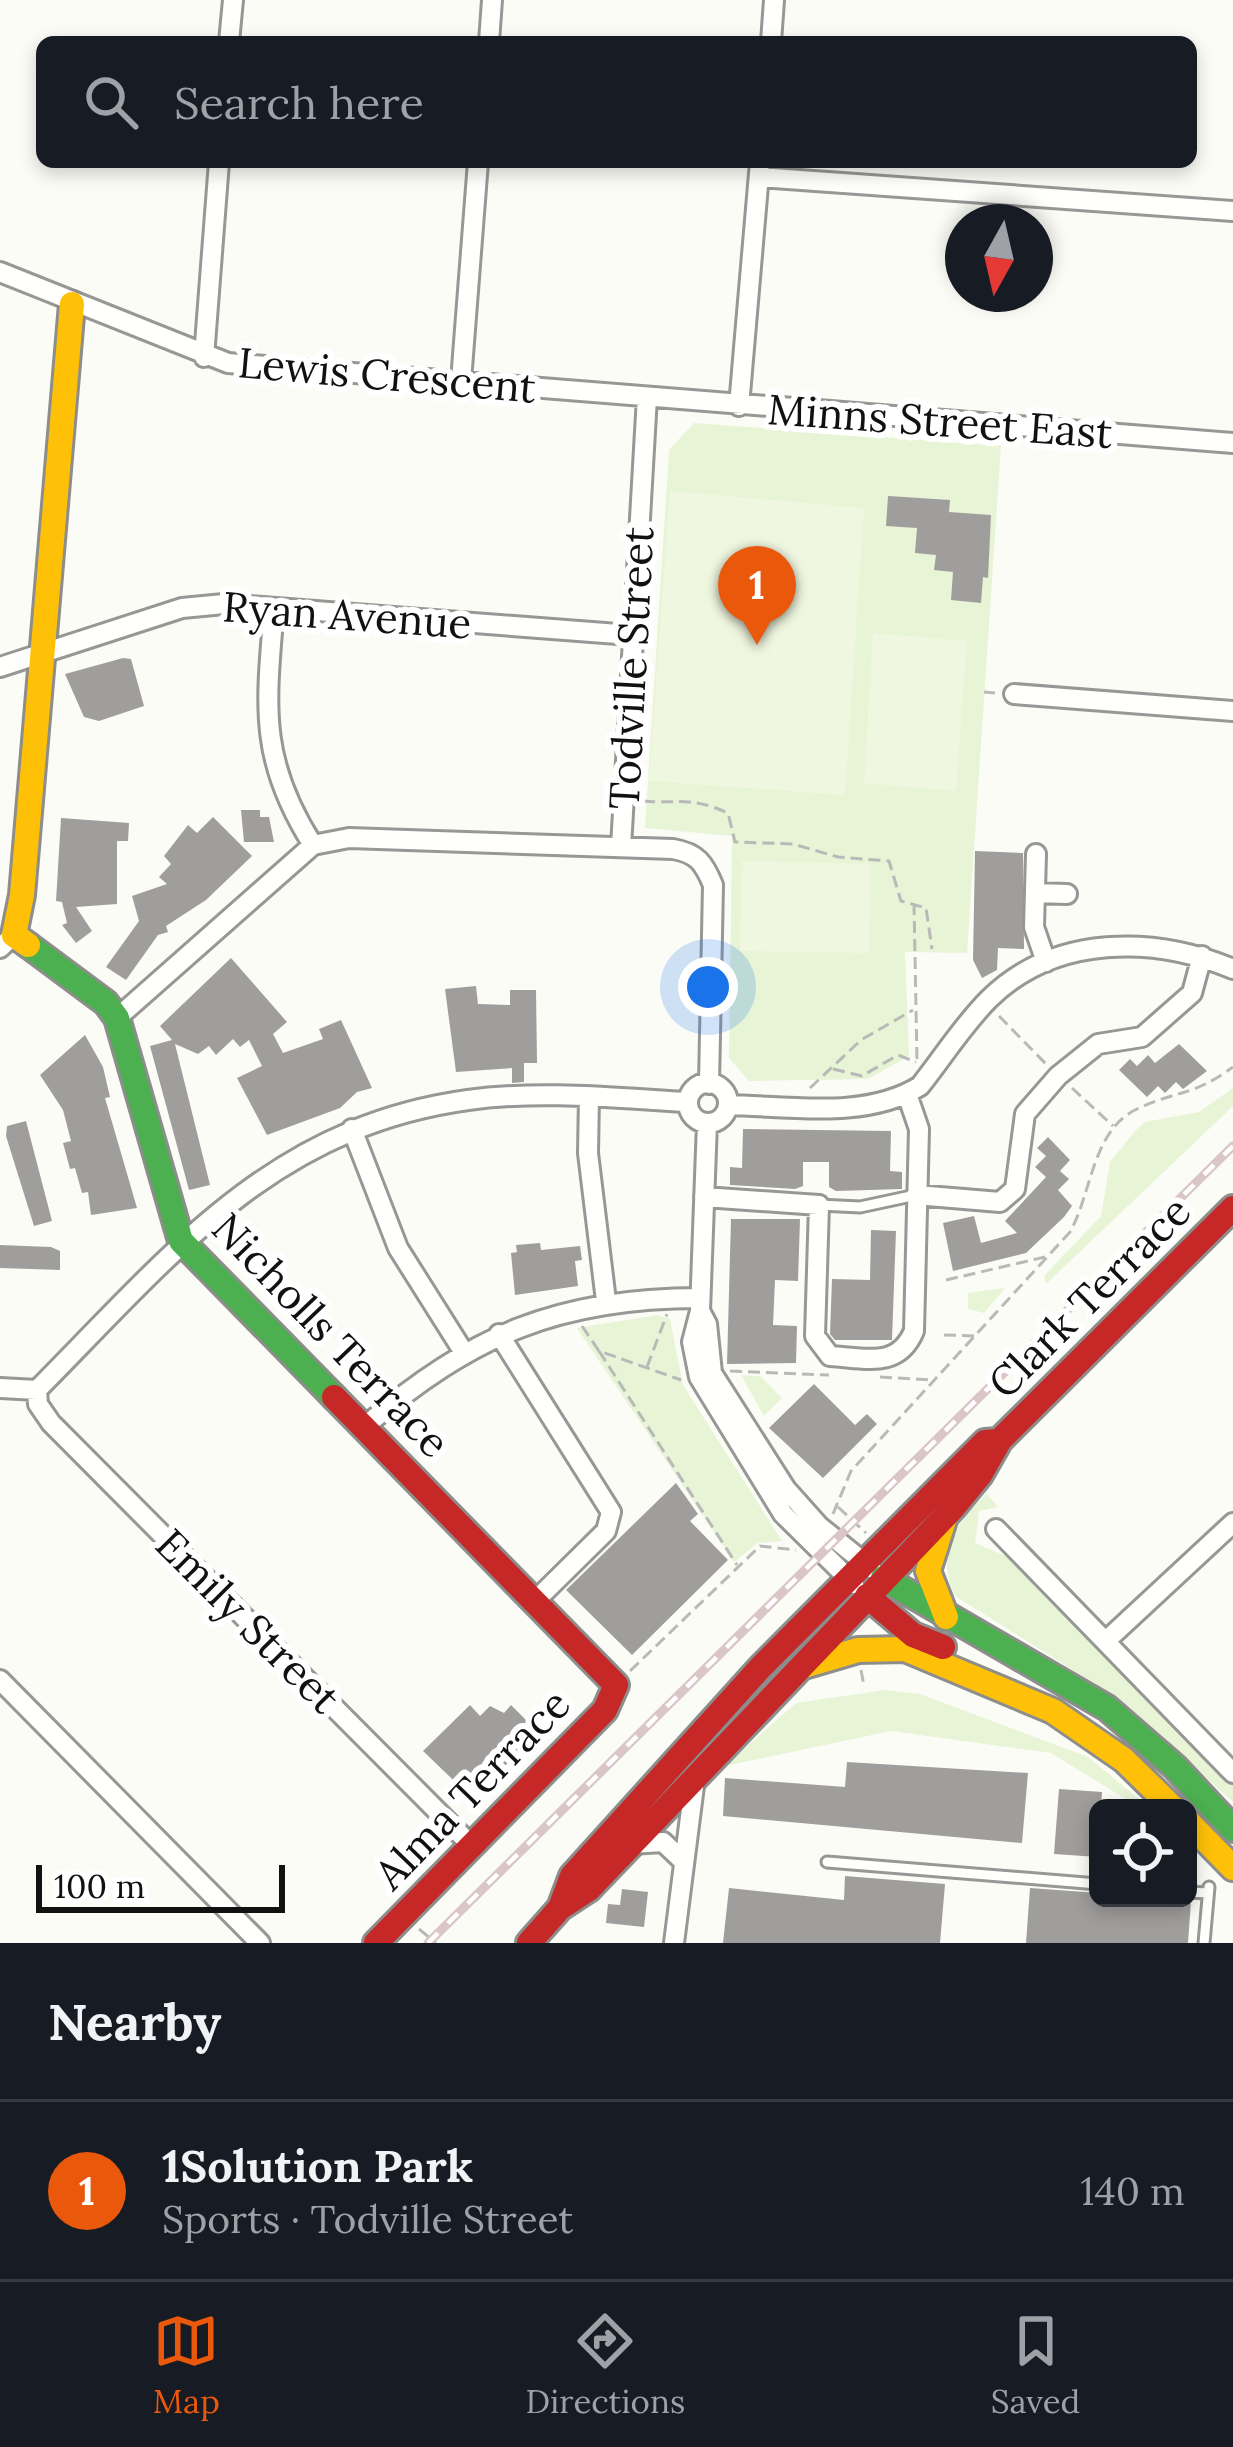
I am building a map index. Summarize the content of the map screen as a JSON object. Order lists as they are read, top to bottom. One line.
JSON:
{"streets":{"main road":["Clark Terrace","Nicholls Terrace","Alma Terrace"],"street":["Lewis Crescent","Minns Street East","Ryan Avenue","Todville Street","Emily Street"]},"crossings":[["Lewis Crescent","Minns Street East"],["Lewis Crescent","Todville Street"],["Minns Street East","Todville Street"],["Ryan Avenue","Todville Street"],["Nicholls Terrace","Alma Terrace"],["Emily Street","Alma Terrace"]],"scale_bar":"100 m","north":"bottom","page":{"search":"Search here","pins":"1","scale":"100 m","heading":"Nearby","list":[{"mark":"1","name":"1Solution Park","note":"Sports · Todville Street","value":"140 m"}],"nav":["Map","Directions","Saved"]}}
